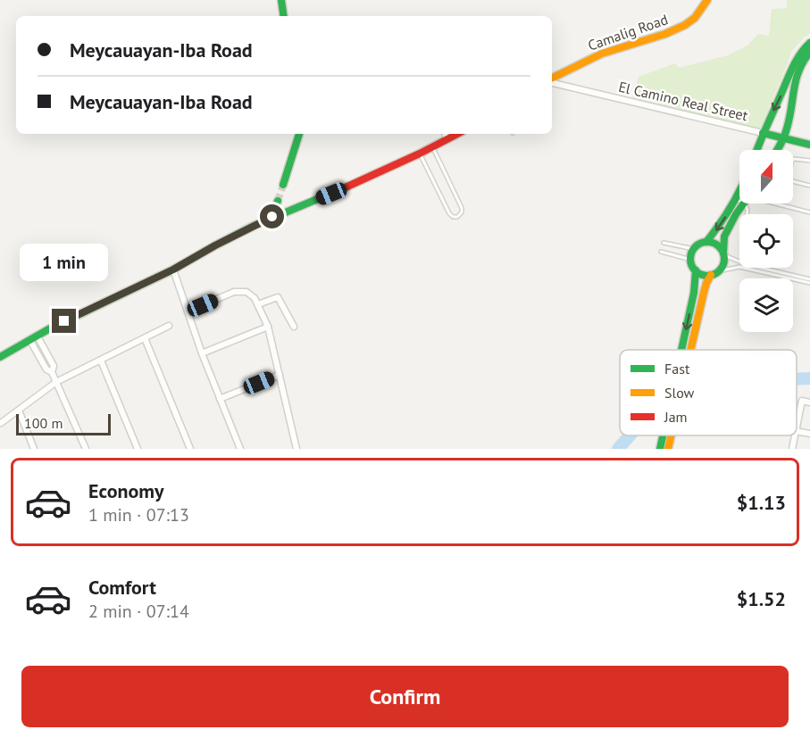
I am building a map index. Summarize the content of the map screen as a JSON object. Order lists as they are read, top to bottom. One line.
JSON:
{"streets":{"street":["Camalig Road","El Camino Real Street"]},"legend":["Fast","Slow","Jam"],"scale_bar":"100 m","north":"top","page":{"banner":["Meycauayan-Iba Road","Meycauayan-Iba Road"],"bubble":"1 min","scale":"100 m","list":[{"name":"Economy","note":"1 min · 07:13","value":"$1.13"},{"name":"Comfort","note":"2 min · 07:14","value":"$1.52"}],"buttons":"Confirm"}}
